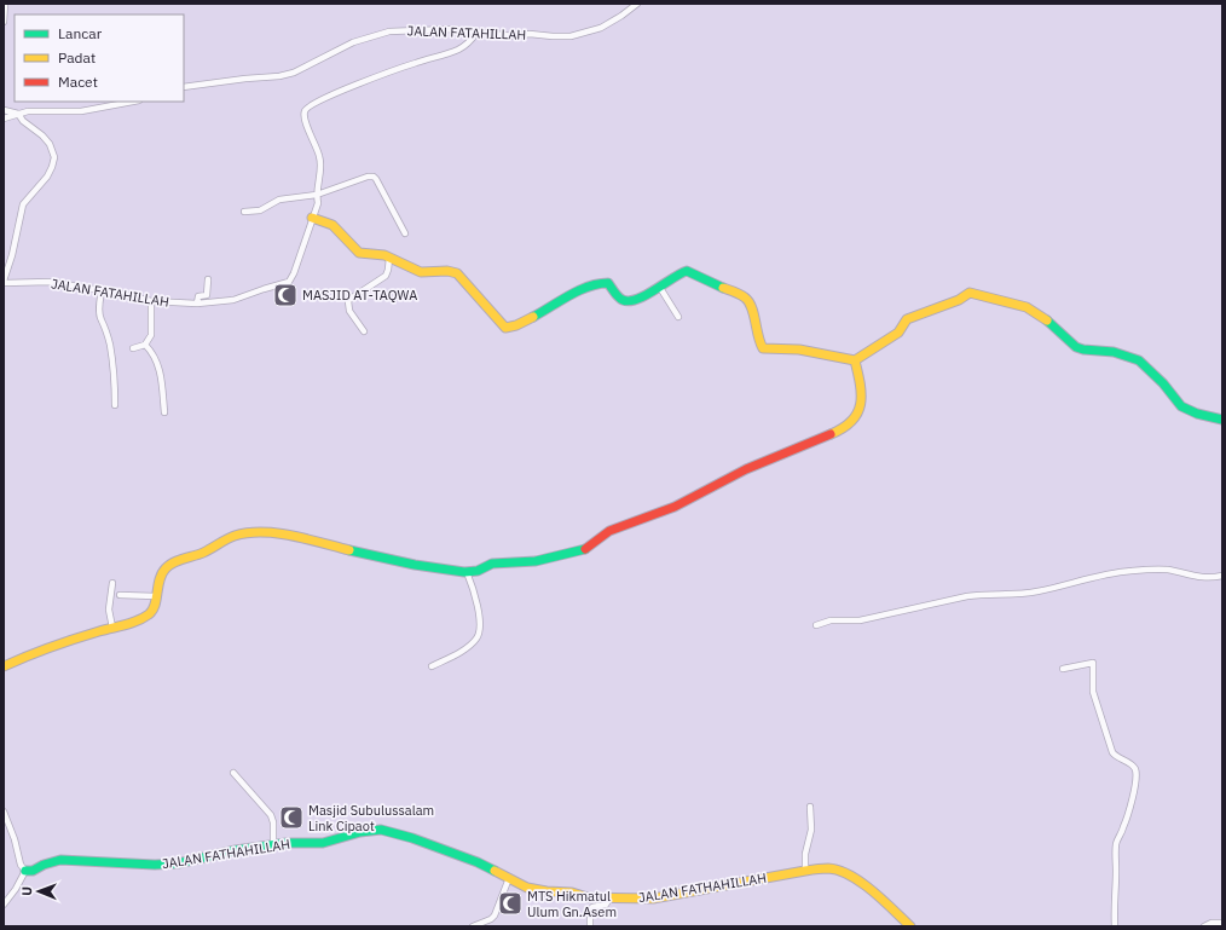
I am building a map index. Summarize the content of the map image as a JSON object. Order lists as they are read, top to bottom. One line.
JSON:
{"streets":{"street":["JALAN FATAHILLAH","JALAN FATHAHILLAH"]},"places":{"mosque":["MASJID AT-TAQWA","Masjid Subulussalam Link Cipaot","MTS Hikmatul Ulum Gn.Asem"]},"legend":["Lancar","Padat","Macet"],"north":"left"}
